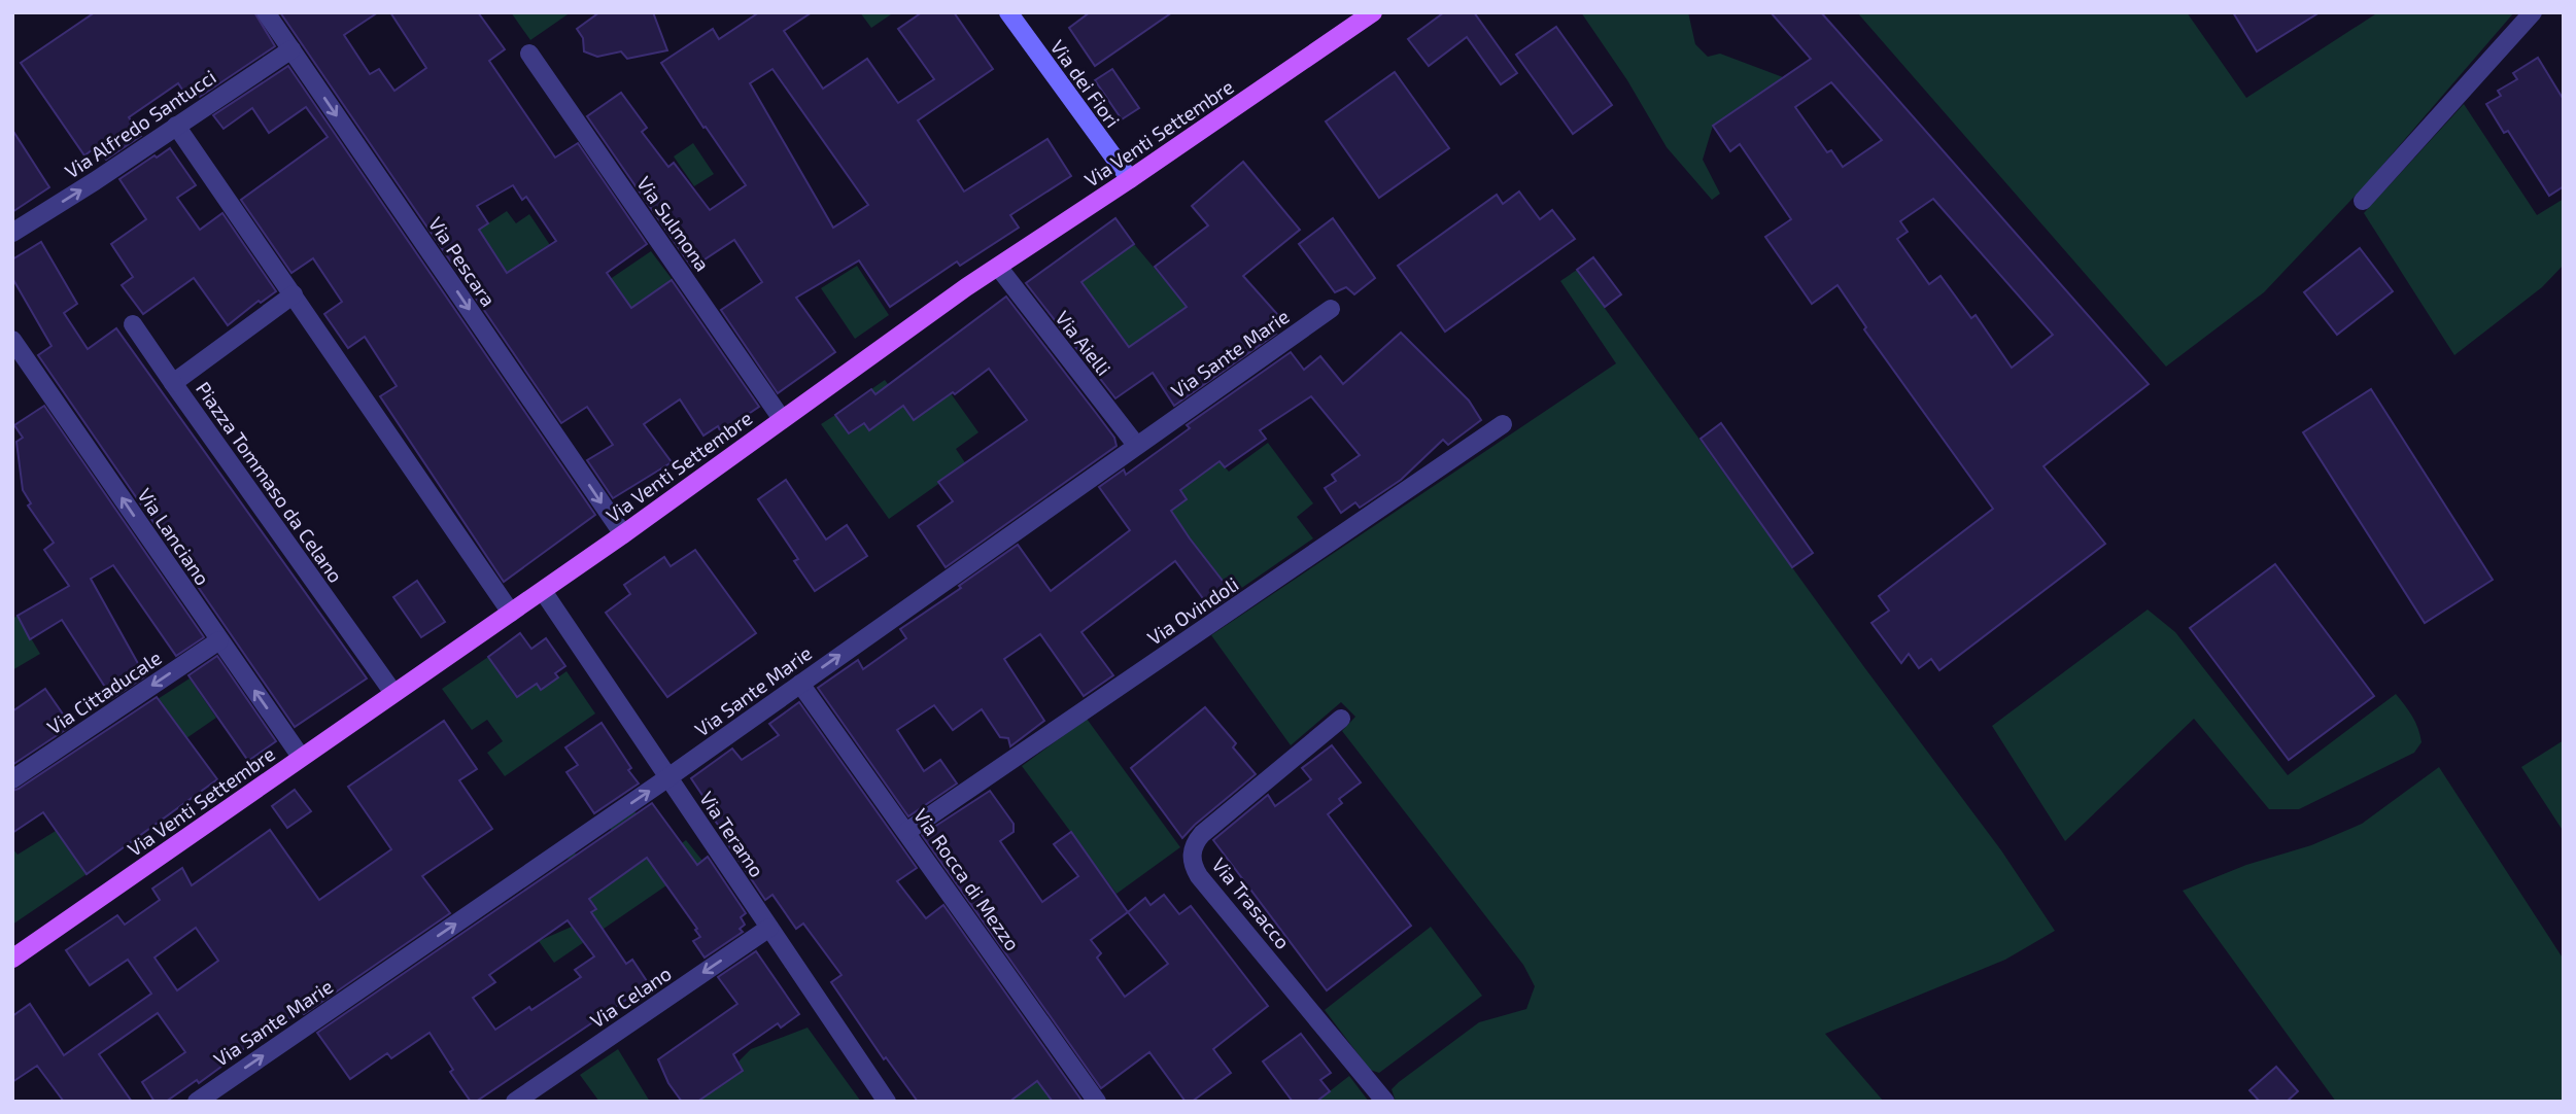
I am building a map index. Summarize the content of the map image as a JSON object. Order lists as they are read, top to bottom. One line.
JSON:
{"streets":{"main road":["Via dei Fiori","Via Venti Settembre"],"street":["Via Alfredo Santucci","Via Sulmona","Via Pescara","Via Aielli","Via Sante Marie","Piazza Tommaso da Celano","Via Lanciano","Via Ovindoli","Via Cittaducale","Via Teramo","Via Rocca di Mezzo","Via Trasacco","Via Celano"]},"crossings":[["Via dei Fiori","Via Venti Settembre"],["Via Alfredo Santucci","Via Pescara"],["Via Venti Settembre","Via Sulmona"],["Via Venti Settembre","Via Pescara"],["Via Venti Settembre","Via Aielli"],["Via Venti Settembre","Piazza Tommaso da Celano"],["Via Venti Settembre","Via Lanciano"],["Via Venti Settembre","Via Teramo"],["Via Aielli","Via Sante Marie"],["Via Sante Marie","Via Teramo"],["Via Sante Marie","Via Rocca di Mezzo"],["Via Lanciano","Via Cittaducale"],["Via Ovindoli","Via Rocca di Mezzo"],["Via Teramo","Via Celano"]],"one_way":["Via Alfredo Santucci","Via Sante Marie","Via Lanciano","Via Cittaducale","Via Celano"]}
